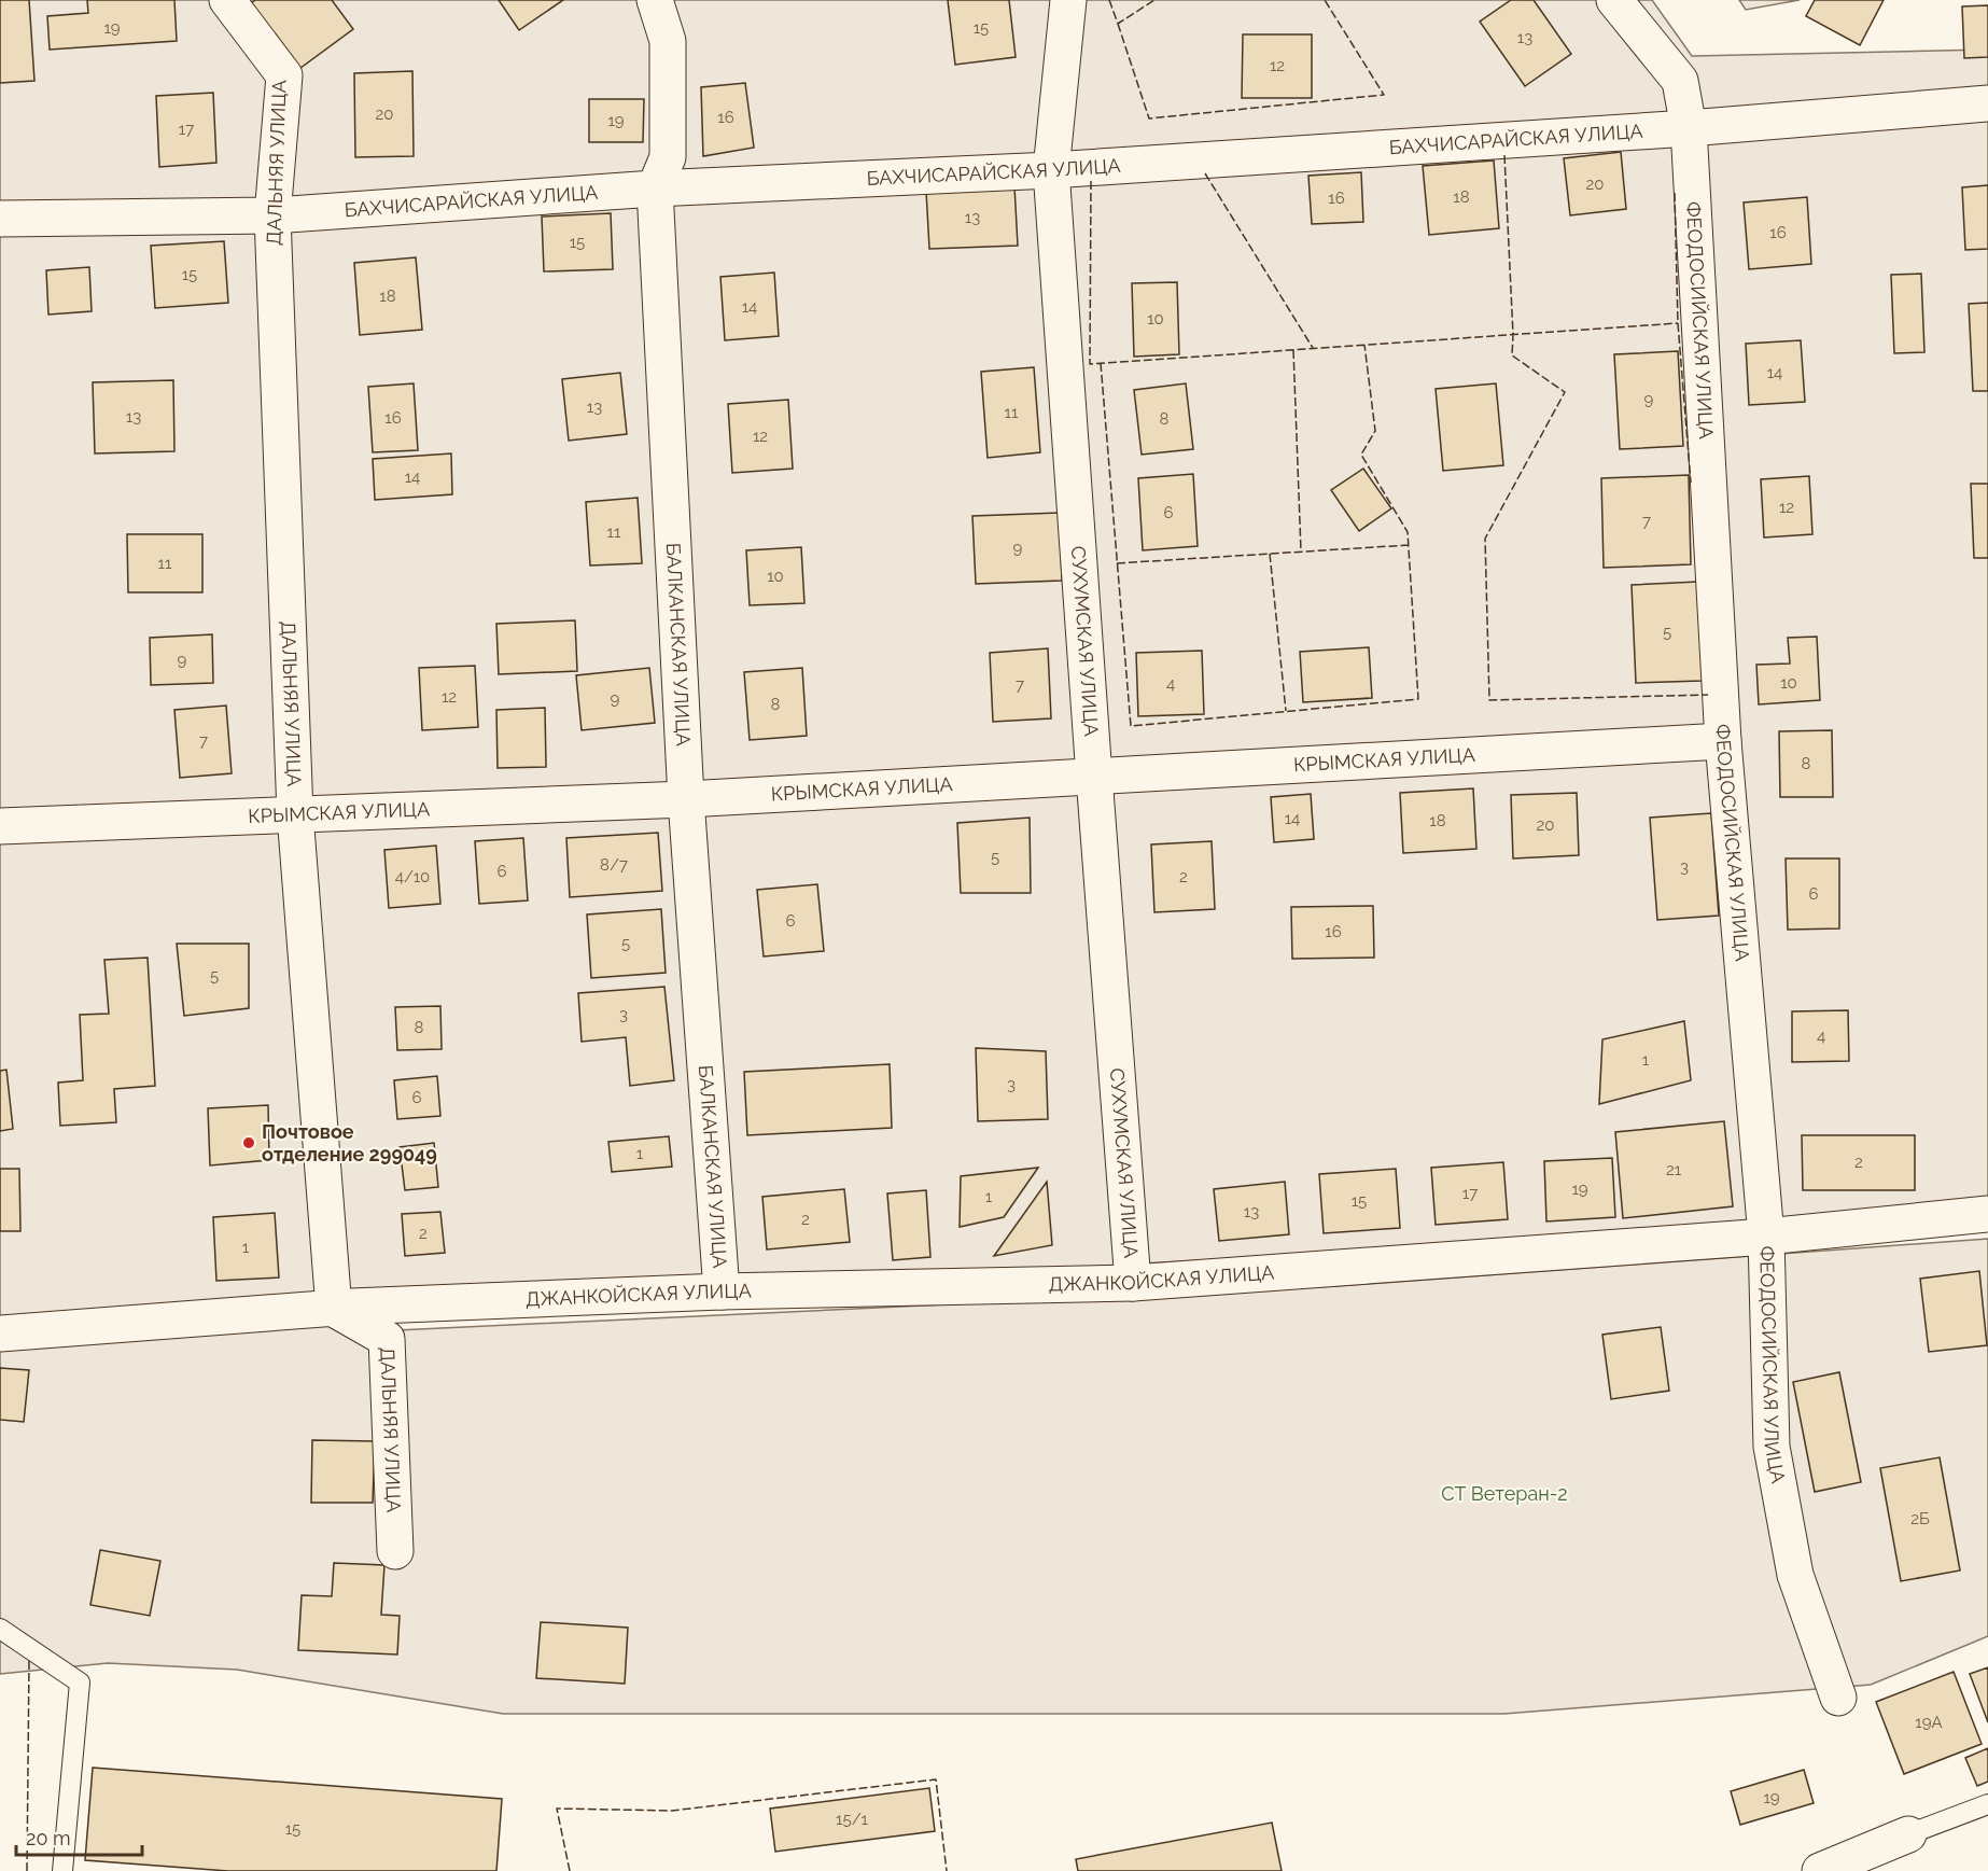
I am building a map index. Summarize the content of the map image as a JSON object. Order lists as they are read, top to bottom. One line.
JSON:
{"streets":{"street":["БАХЧИСАРАЙСКАЯ УЛИЦА","ДАЛЬНЯЯ УЛИЦА","ФЕОДОСИЙСКАЯ УЛИЦА","СУХУМСКАЯ УЛИЦА","БАЛКАНСКАЯ УЛИЦА","КРЫМСКАЯ УЛИЦА","ДЖАНКОЙСКАЯ УЛИЦА"]},"crossings":[["БАХЧИСАРАЙСКАЯ УЛИЦА","ДАЛЬНЯЯ УЛИЦА"],["БАХЧИСАРАЙСКАЯ УЛИЦА","ФЕОДОСИЙСКАЯ УЛИЦА"],["БАХЧИСАРАЙСКАЯ УЛИЦА","СУХУМСКАЯ УЛИЦА"],["БАХЧИСАРАЙСКАЯ УЛИЦА","БАЛКАНСКАЯ УЛИЦА"],["ДАЛЬНЯЯ УЛИЦА","КРЫМСКАЯ УЛИЦА"],["ДАЛЬНЯЯ УЛИЦА","ДЖАНКОЙСКАЯ УЛИЦА"],["ФЕОДОСИЙСКАЯ УЛИЦА","КРЫМСКАЯ УЛИЦА"],["ФЕОДОСИЙСКАЯ УЛИЦА","ДЖАНКОЙСКАЯ УЛИЦА"],["СУХУМСКАЯ УЛИЦА","КРЫМСКАЯ УЛИЦА"],["СУХУМСКАЯ УЛИЦА","ДЖАНКОЙСКАЯ УЛИЦА"],["БАЛКАНСКАЯ УЛИЦА","КРЫМСКАЯ УЛИЦА"],["БАЛКАНСКАЯ УЛИЦА","ДЖАНКОЙСКАЯ УЛИЦА"]],"parks":["СТ Ветеран-2"],"places":["Почтовое отделение 299049"],"house_numbers":["19","15","13","12","20","16","19","17","20","18","16","13","16","15","15","18","14","10","14","9","13","11","13","16","8","12","14","12","6","7","11","9","11","10","5","9","10","4","7","12","9","8","7","8","14","18","20","5","8/7","3","6","4/10","2","6","6","16","5","5","3","8","4","1","3","6","1","2","21","19","17","1","15","13","2","2","1","2Б","19А","19","15/1","15"],"scale_bar":"20 m"}
